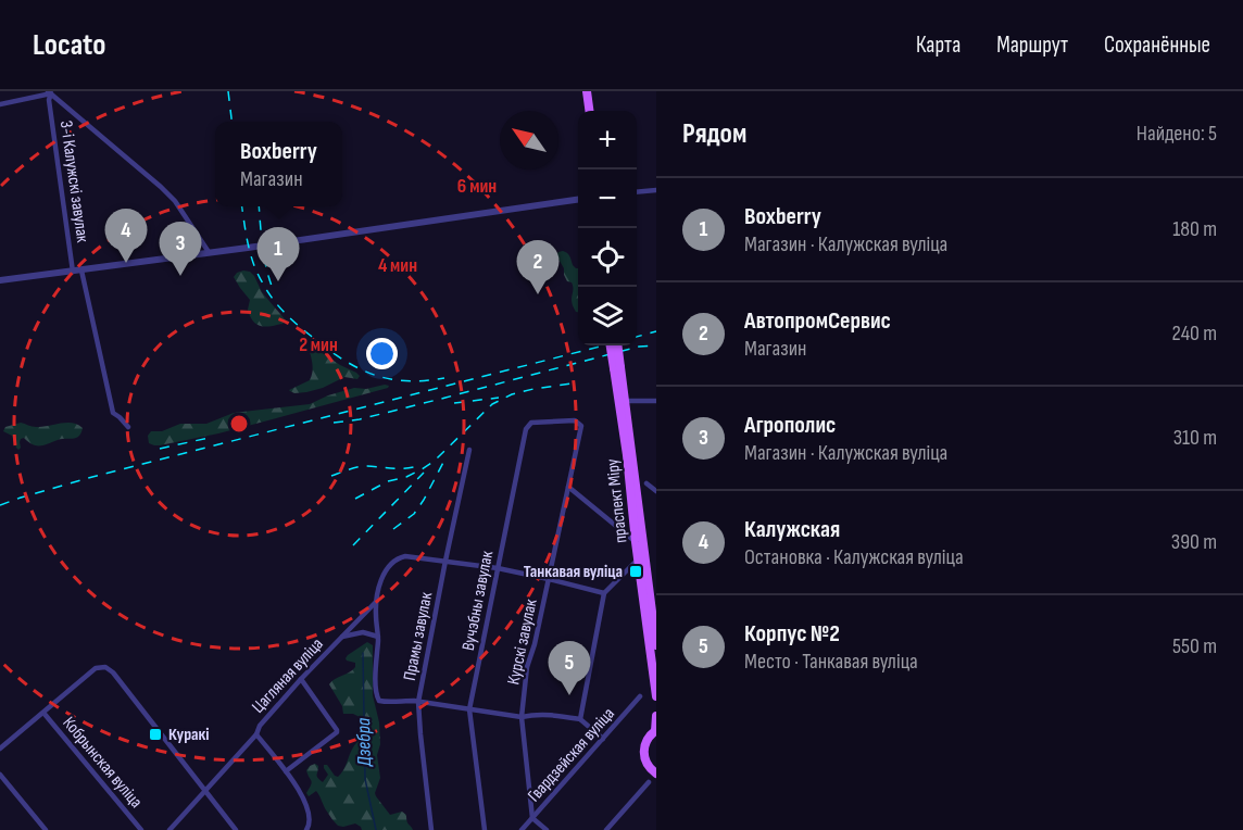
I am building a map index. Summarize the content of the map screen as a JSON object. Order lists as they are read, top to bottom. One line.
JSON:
{"streets":{"main road":["праспект Міру"],"street":["3-і Калужскі завулак","Вучэбны завулак","Прамы завулак","Курскі завулак","Цагляная вуліца","Гвардзейская вуліца","Кобрынская вуліца"]},"crossings":[["Вучэбны завулак","Курскі завулак"],["Курскі завулак","Гвардзейская вуліца"]],"water":["Дзебра"],"places":{"transit":["Танкавая вуліца","Куракі"]},"north":"top left","page":{"header":"Locato","nav":["Карта","Маршрут","Сохранённые"],"heading":["Рядом","Найдено: 5"],"map_buttons":["+","−"],"popup":["Boxberry","Магазин"],"list":[{"mark":"1","name":"Boxberry","note":"Магазин · Калужская вуліца","value":"180 m"},{"mark":"2","name":"АвтопромСервис","note":"Магазин","value":"240 m"},{"mark":"3","name":"Агрополис","note":"Магазин · Калужская вуліца","value":"310 m"},{"mark":"4","name":"Калужская","note":"Остановка · Калужская вуліца","value":"390 m"},{"mark":"5","name":"Корпус №2","note":"Место · Танкавая вуліца","value":"550 m"}],"pins":["4","3","1","2","5"]},"rings":["6 мин","4 мин","2 мин"]}
